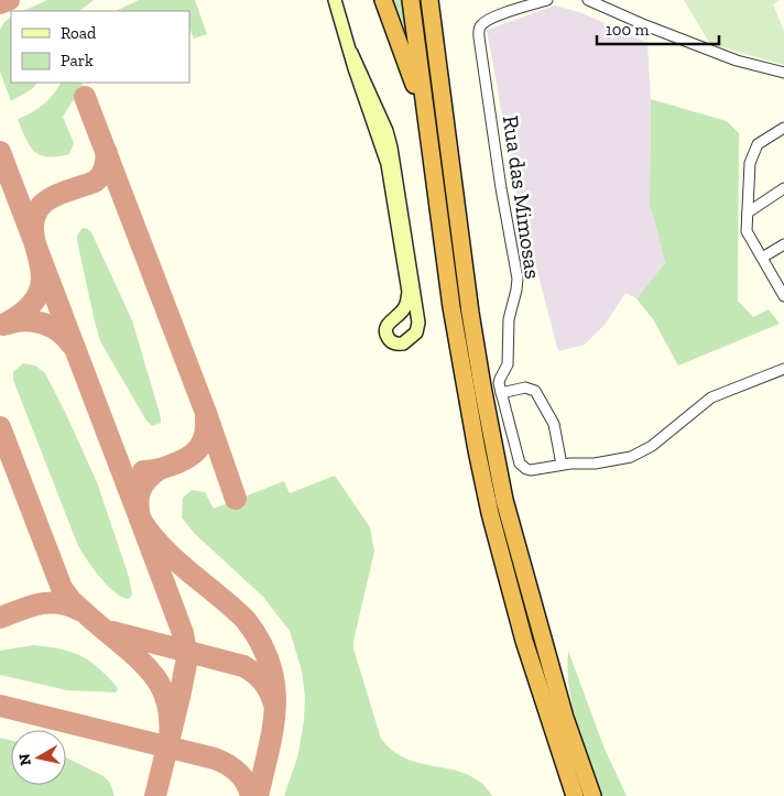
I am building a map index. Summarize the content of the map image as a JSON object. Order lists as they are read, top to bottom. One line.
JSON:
{"streets":{"street":["Rua das Mimosas"]},"legend":["Road","Park"],"scale_bar":"100 m","north":"left"}
